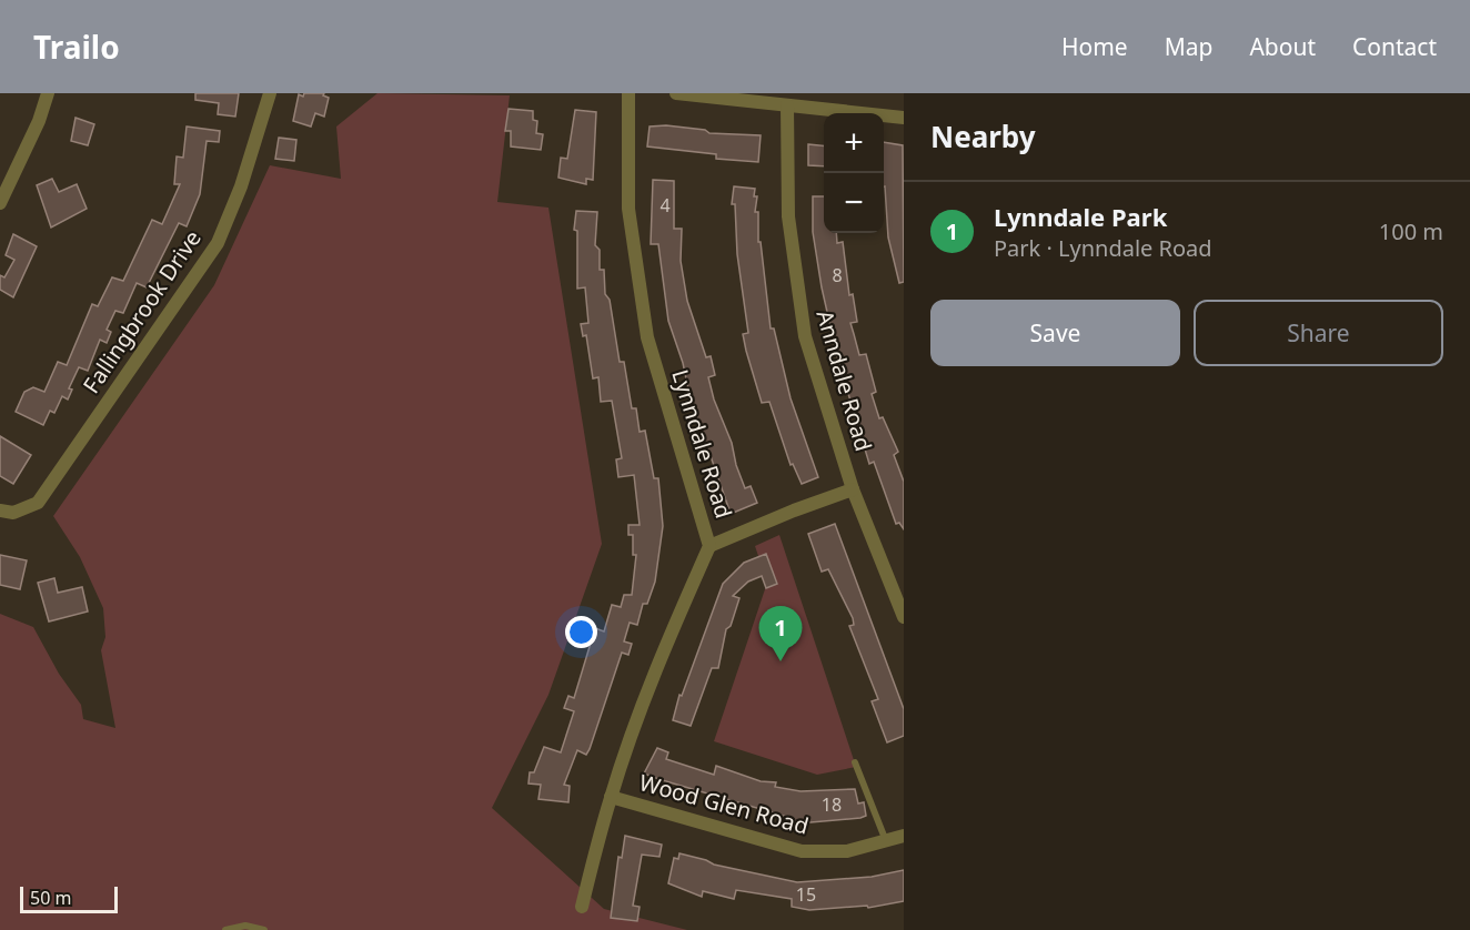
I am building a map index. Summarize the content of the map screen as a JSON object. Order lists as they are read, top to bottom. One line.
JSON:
{"streets":{"street":["Fallingbrook Drive","Anndale Road","Lynndale Road","Wood Glen Road"]},"crossings":[["Lynndale Road","Wood Glen Road"]],"house_numbers":["4","8","18","15"],"scale_bar":"50 m","page":{"header":"Trailo","nav":["Home","Map","About","Contact"],"heading":"Nearby","map_buttons":["+","−"],"list":[{"mark":"1","name":"Lynndale Park","note":"Park · Lynndale Road","value":"100 m"}],"buttons":["Save","Share"],"pins":"1","scale":"50 m"}}
